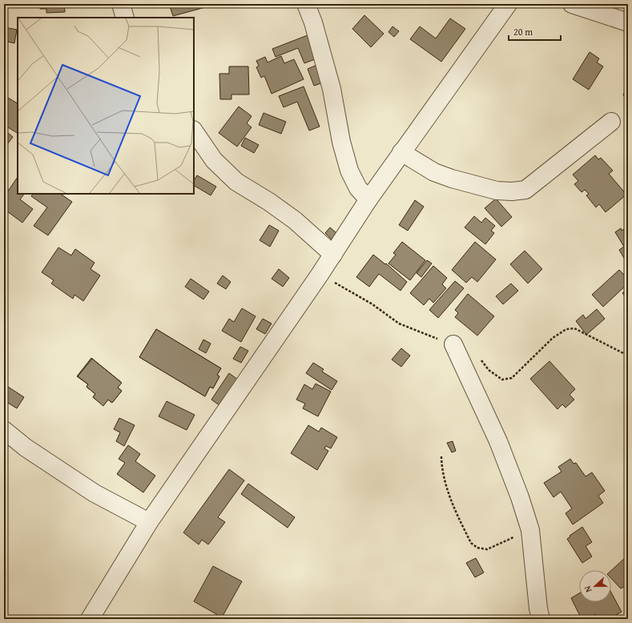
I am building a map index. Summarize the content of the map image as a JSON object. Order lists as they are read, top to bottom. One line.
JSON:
{"scale_bar":"20 m","north":"left"}
